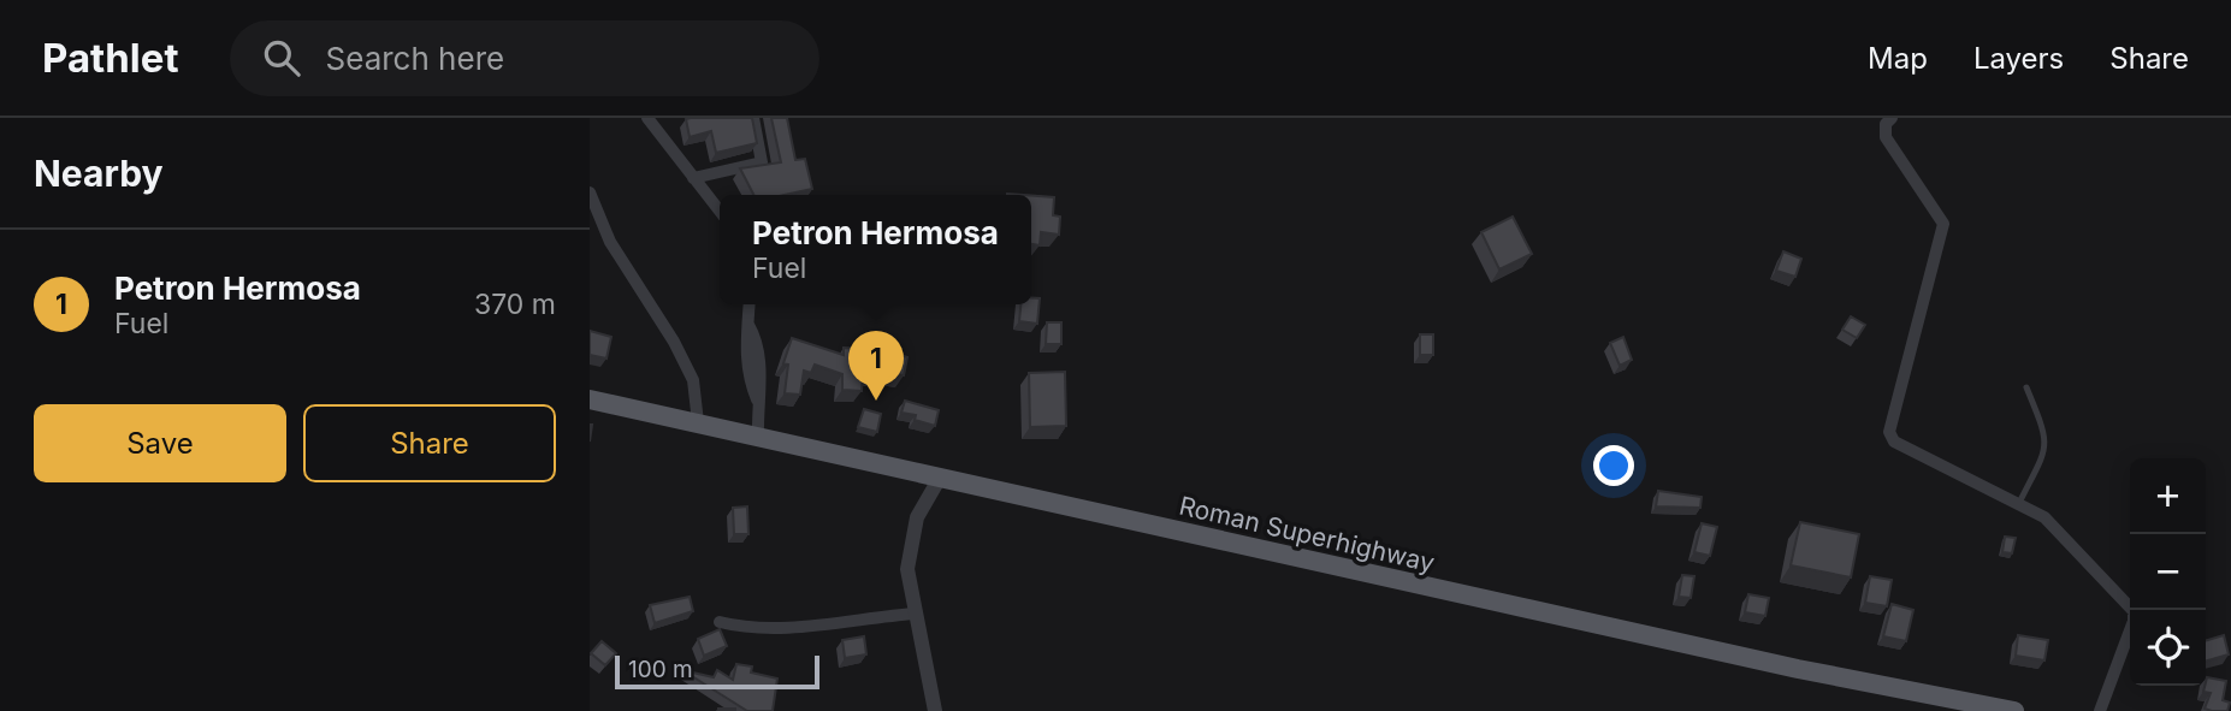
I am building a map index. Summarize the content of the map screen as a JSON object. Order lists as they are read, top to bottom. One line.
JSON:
{"streets":{"main road":["Roman Superhighway"]},"scale_bar":"100 m","page":{"header":"Pathlet","search":"Search here","nav":["Map","Layers","Share"],"heading":"Nearby","popup":["Petron Hermosa","Fuel"],"list":[{"mark":"1","name":"Petron Hermosa","note":"Fuel","value":"370 m"}],"pins":"1","buttons":["Save","Share"],"map_buttons":["+","−"],"scale":"100 m"}}
